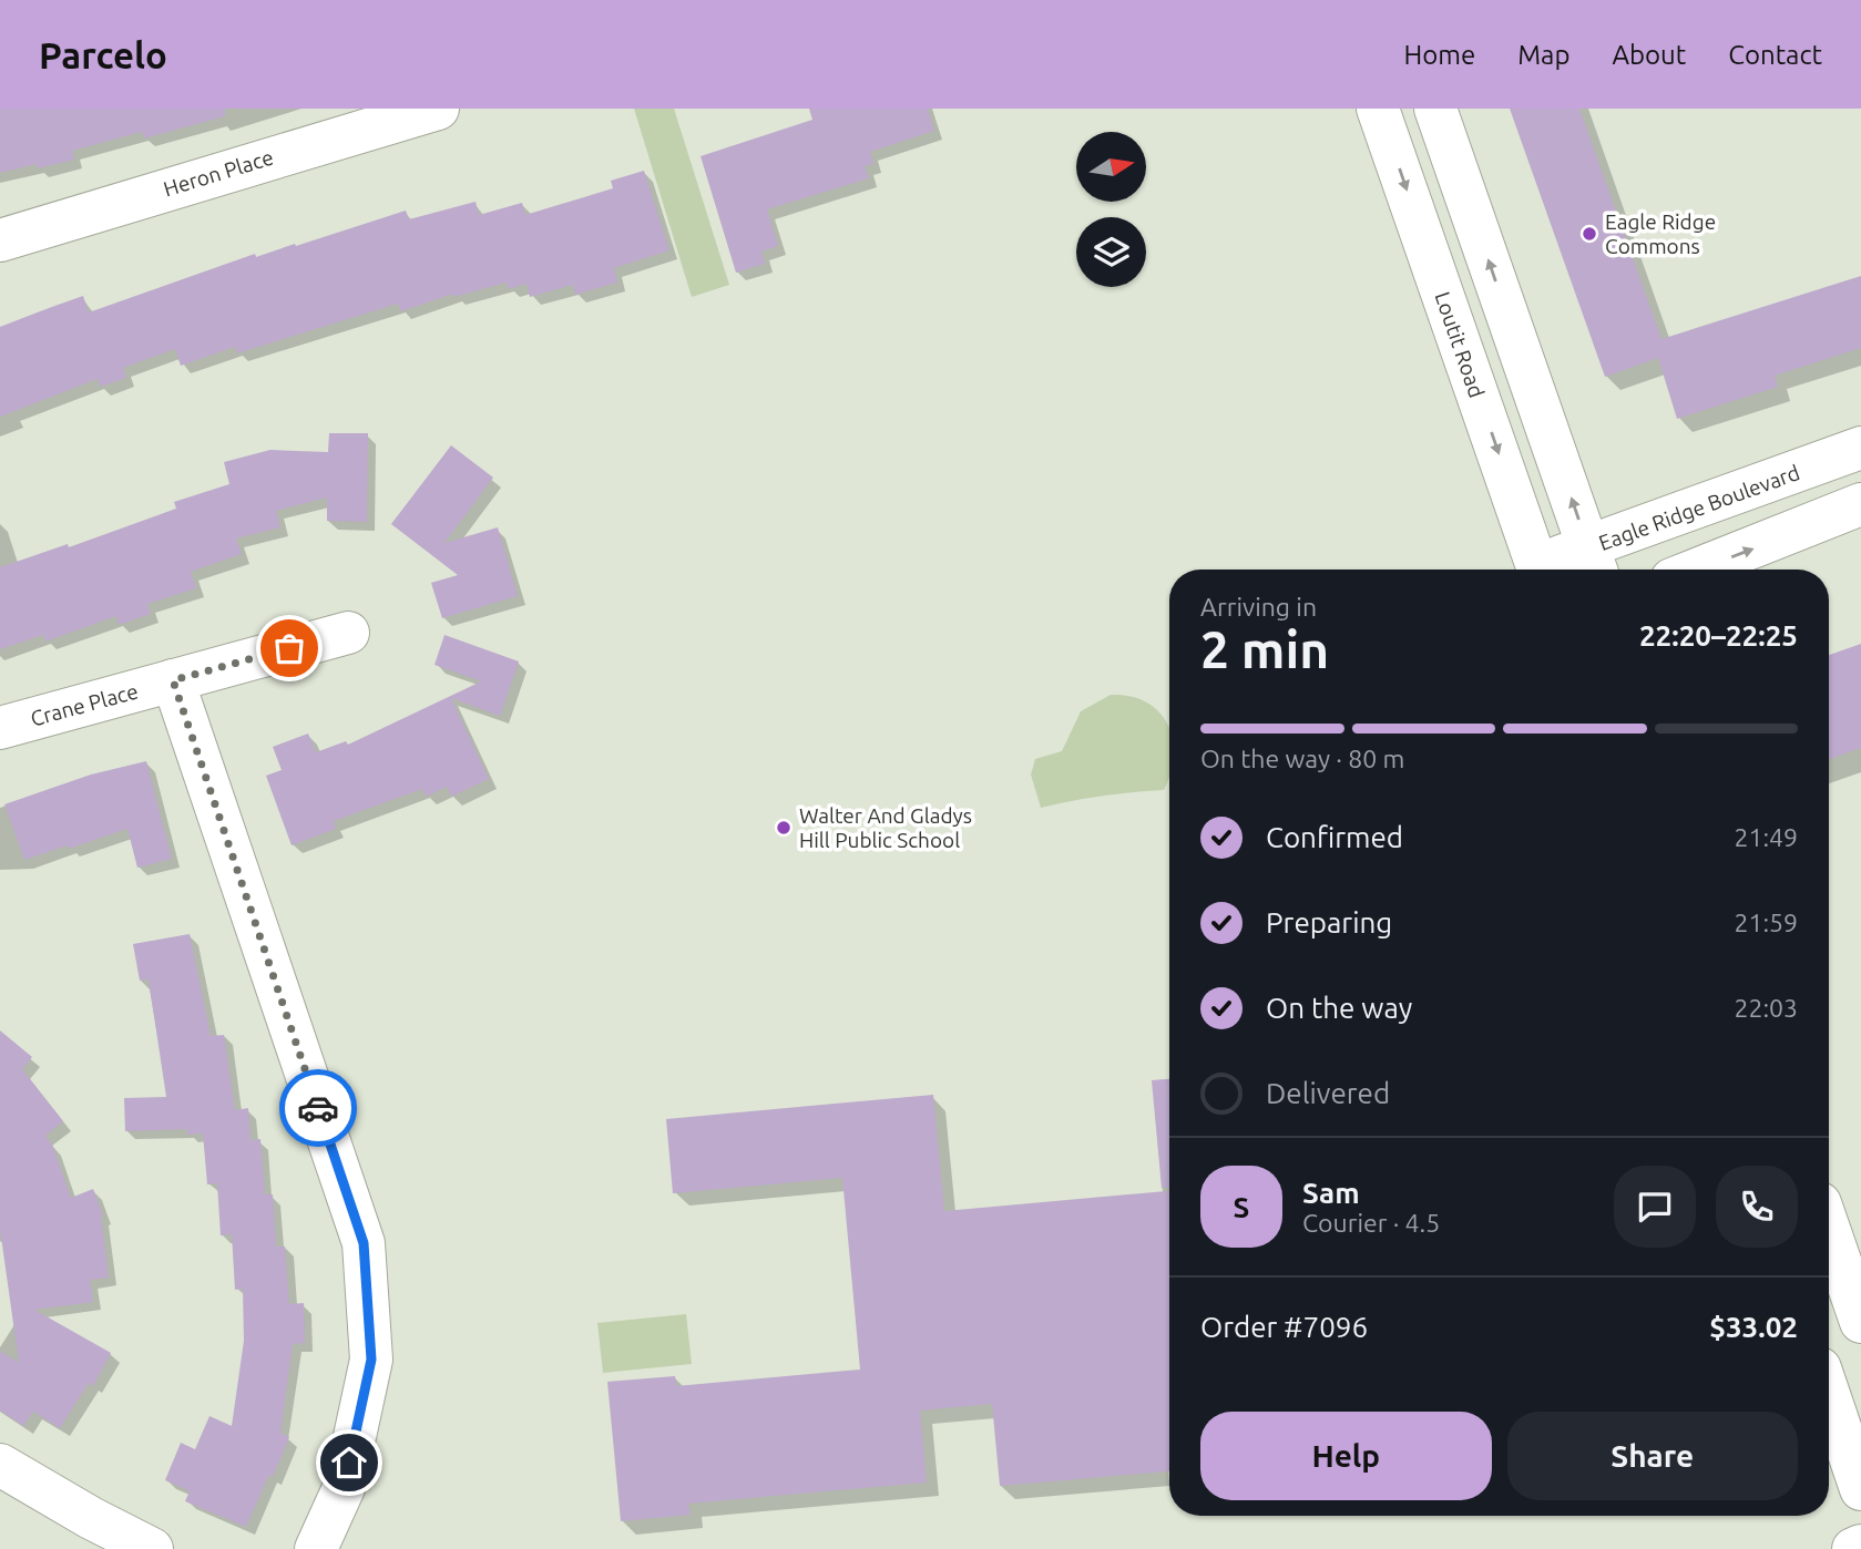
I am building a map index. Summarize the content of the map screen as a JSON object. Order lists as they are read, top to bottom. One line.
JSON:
{"streets":{"street":["Heron Place","Loutit Road","Eagle Ridge Boulevard","Crane Place"]},"places":["Eagle Ridge Commons","Walter And Gladys Hill Public School"],"north":"right","page":{"header":"Parcelo","nav":["Home","Map","About","Contact"],"heading":["2 min","Arriving in","22:20–22:25"],"panel":["Sam","Courier · 4.5","Order #7096","$33.02"],"bar":"On the way · 80 m","list":[["Confirmed","21:49"],["Preparing","21:59"],["On the way","22:03"],"Delivered"],"round":"S","buttons":["Help","Share"]}}
